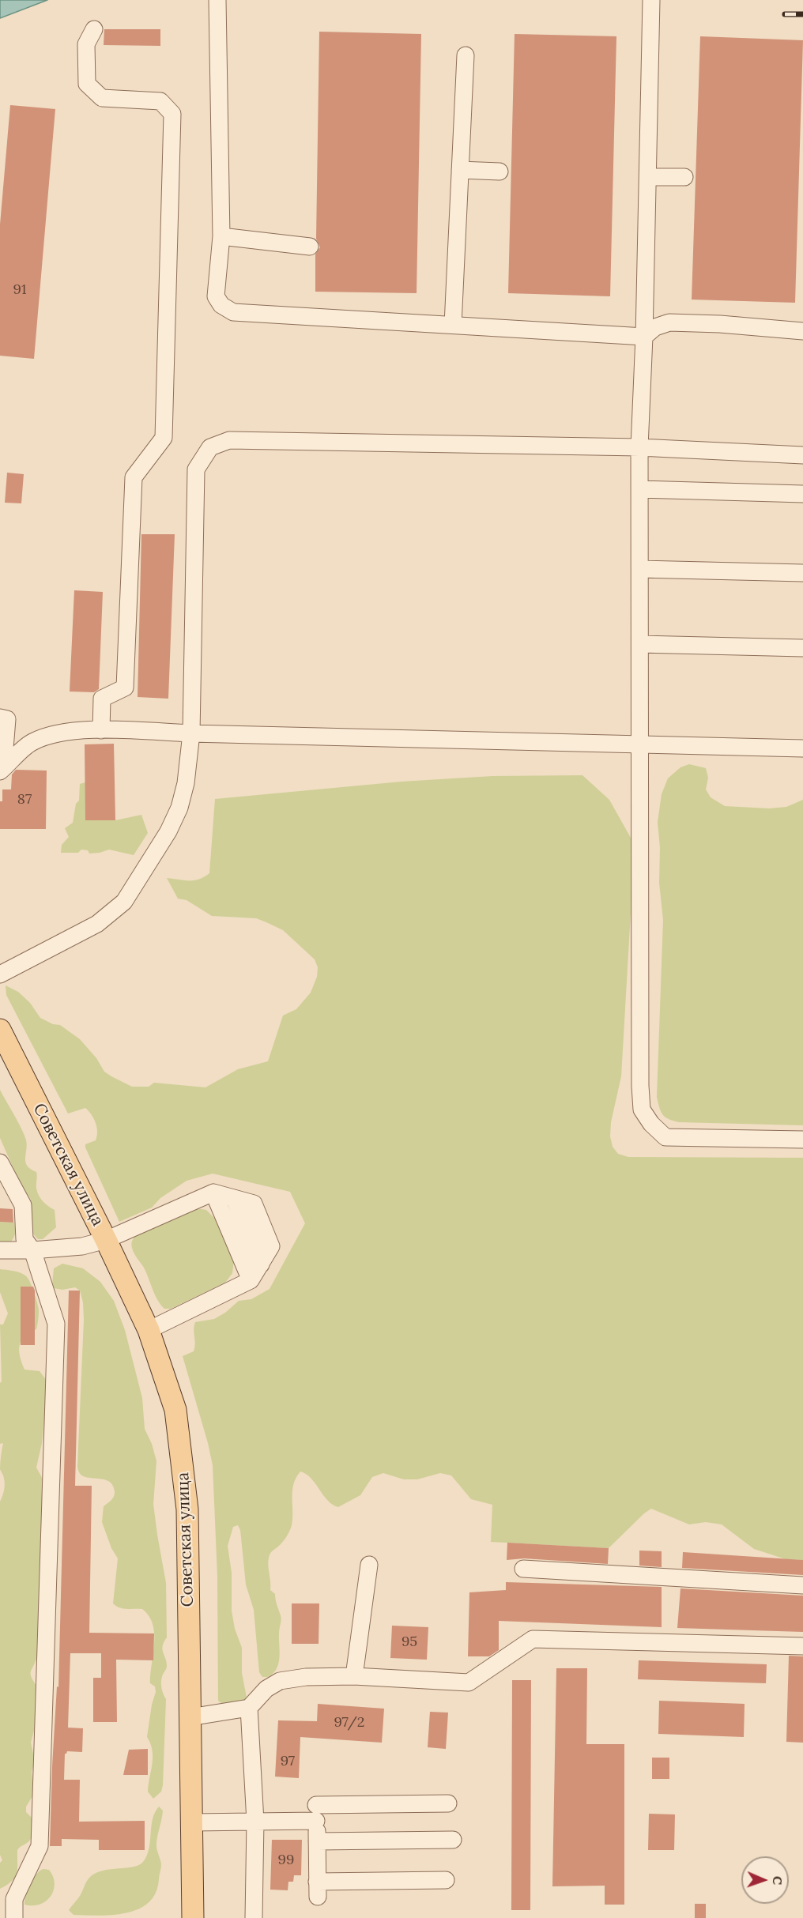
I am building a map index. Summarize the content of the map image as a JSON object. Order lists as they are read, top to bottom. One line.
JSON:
{"streets":{"main road":["Советская улица"]},"house_numbers":["91","87","95","97/2","97","99"],"north":"right"}
